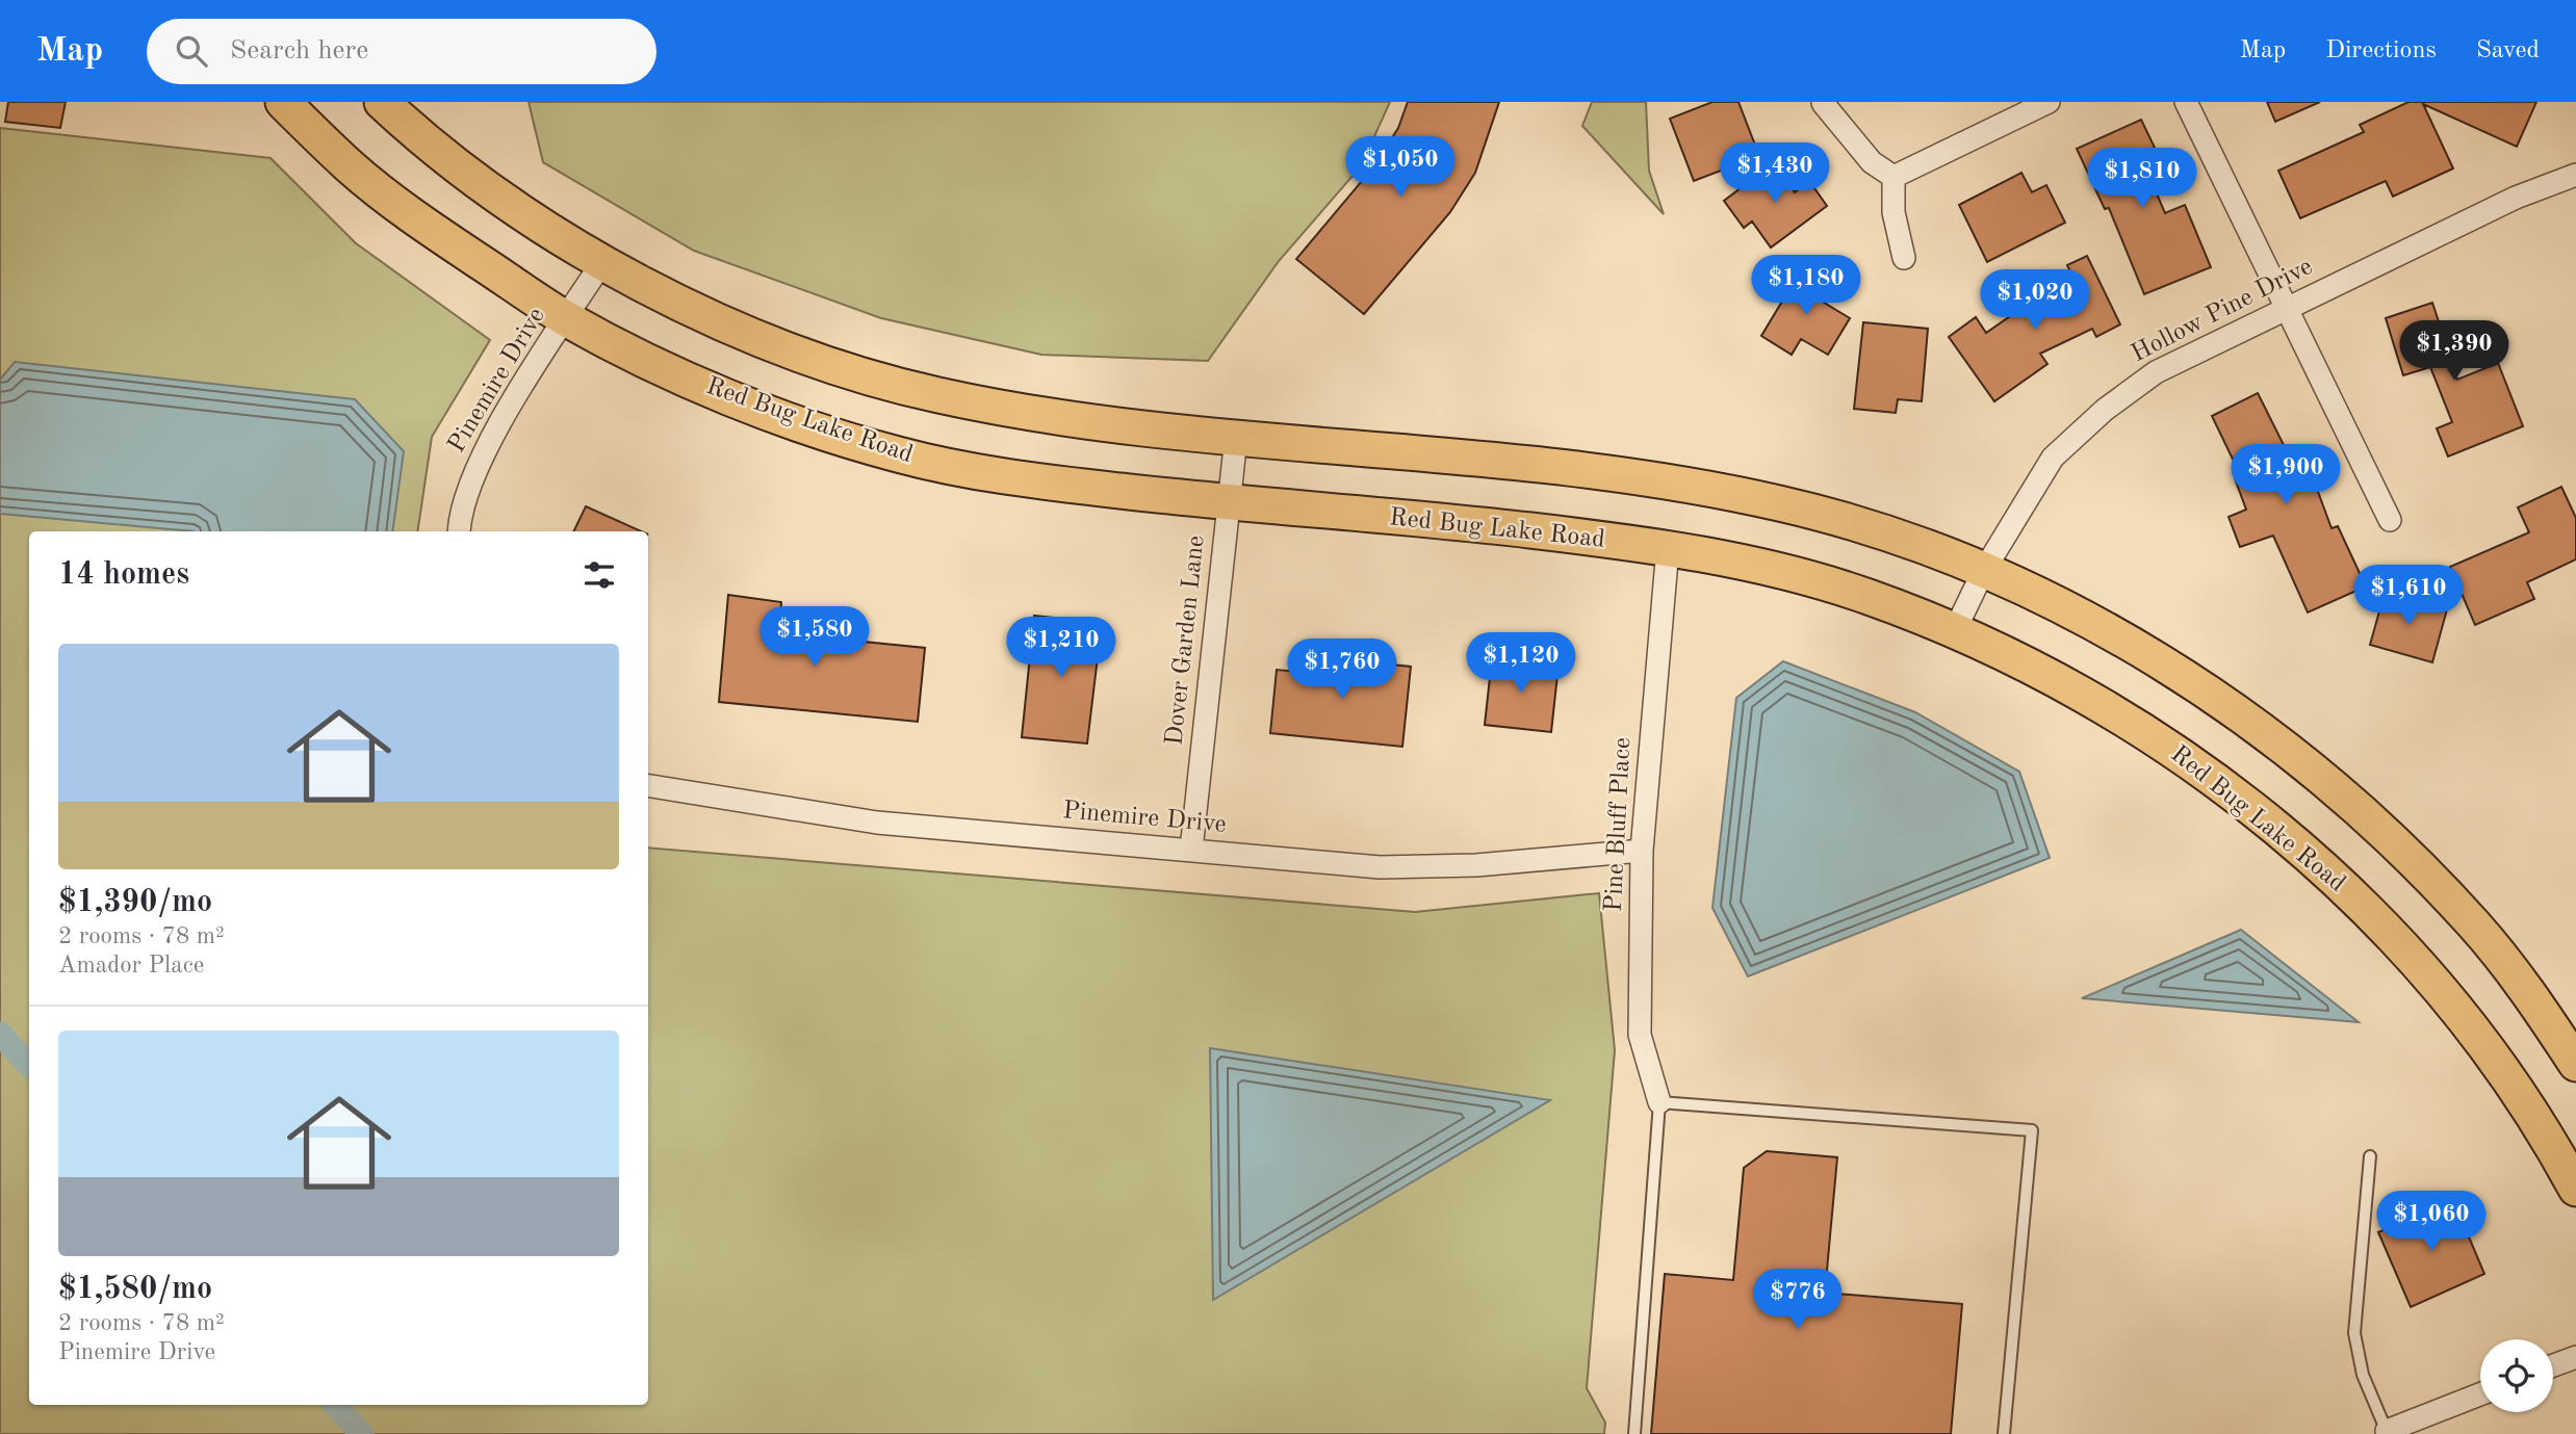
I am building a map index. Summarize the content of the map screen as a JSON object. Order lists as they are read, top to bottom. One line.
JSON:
{"streets":{"main road":["Red Bug Lake Road"],"street":["Hollow Pine Drive","Pinemire Drive","Dover Garden Lane","Pine Bluff Place"]},"crossings":[["Hollow Pine Drive","Red Bug Lake Road"],["Pinemire Drive","Red Bug Lake Road"],["Pinemire Drive","Dover Garden Lane"],["Pinemire Drive","Pine Bluff Place"],["Red Bug Lake Road","Dover Garden Lane"],["Red Bug Lake Road","Pine Bluff Place"]],"page":{"header":"Map","search":"Search here","nav":["Map","Directions","Saved"],"price":["$1,050","$1,430","$1,810","$1,180","$1,020","$1,390","$1,900","$1,610","$1,580","$1,210","$1,120","$1,760","$1,060","$776"],"heading":"14 homes","list":[{"name":"$1,390/mo","note":"2 rooms · 78 m² · Amador Place"},{"name":"$1,580/mo","note":"2 rooms · 78 m² · Pinemire Drive"}]}}
